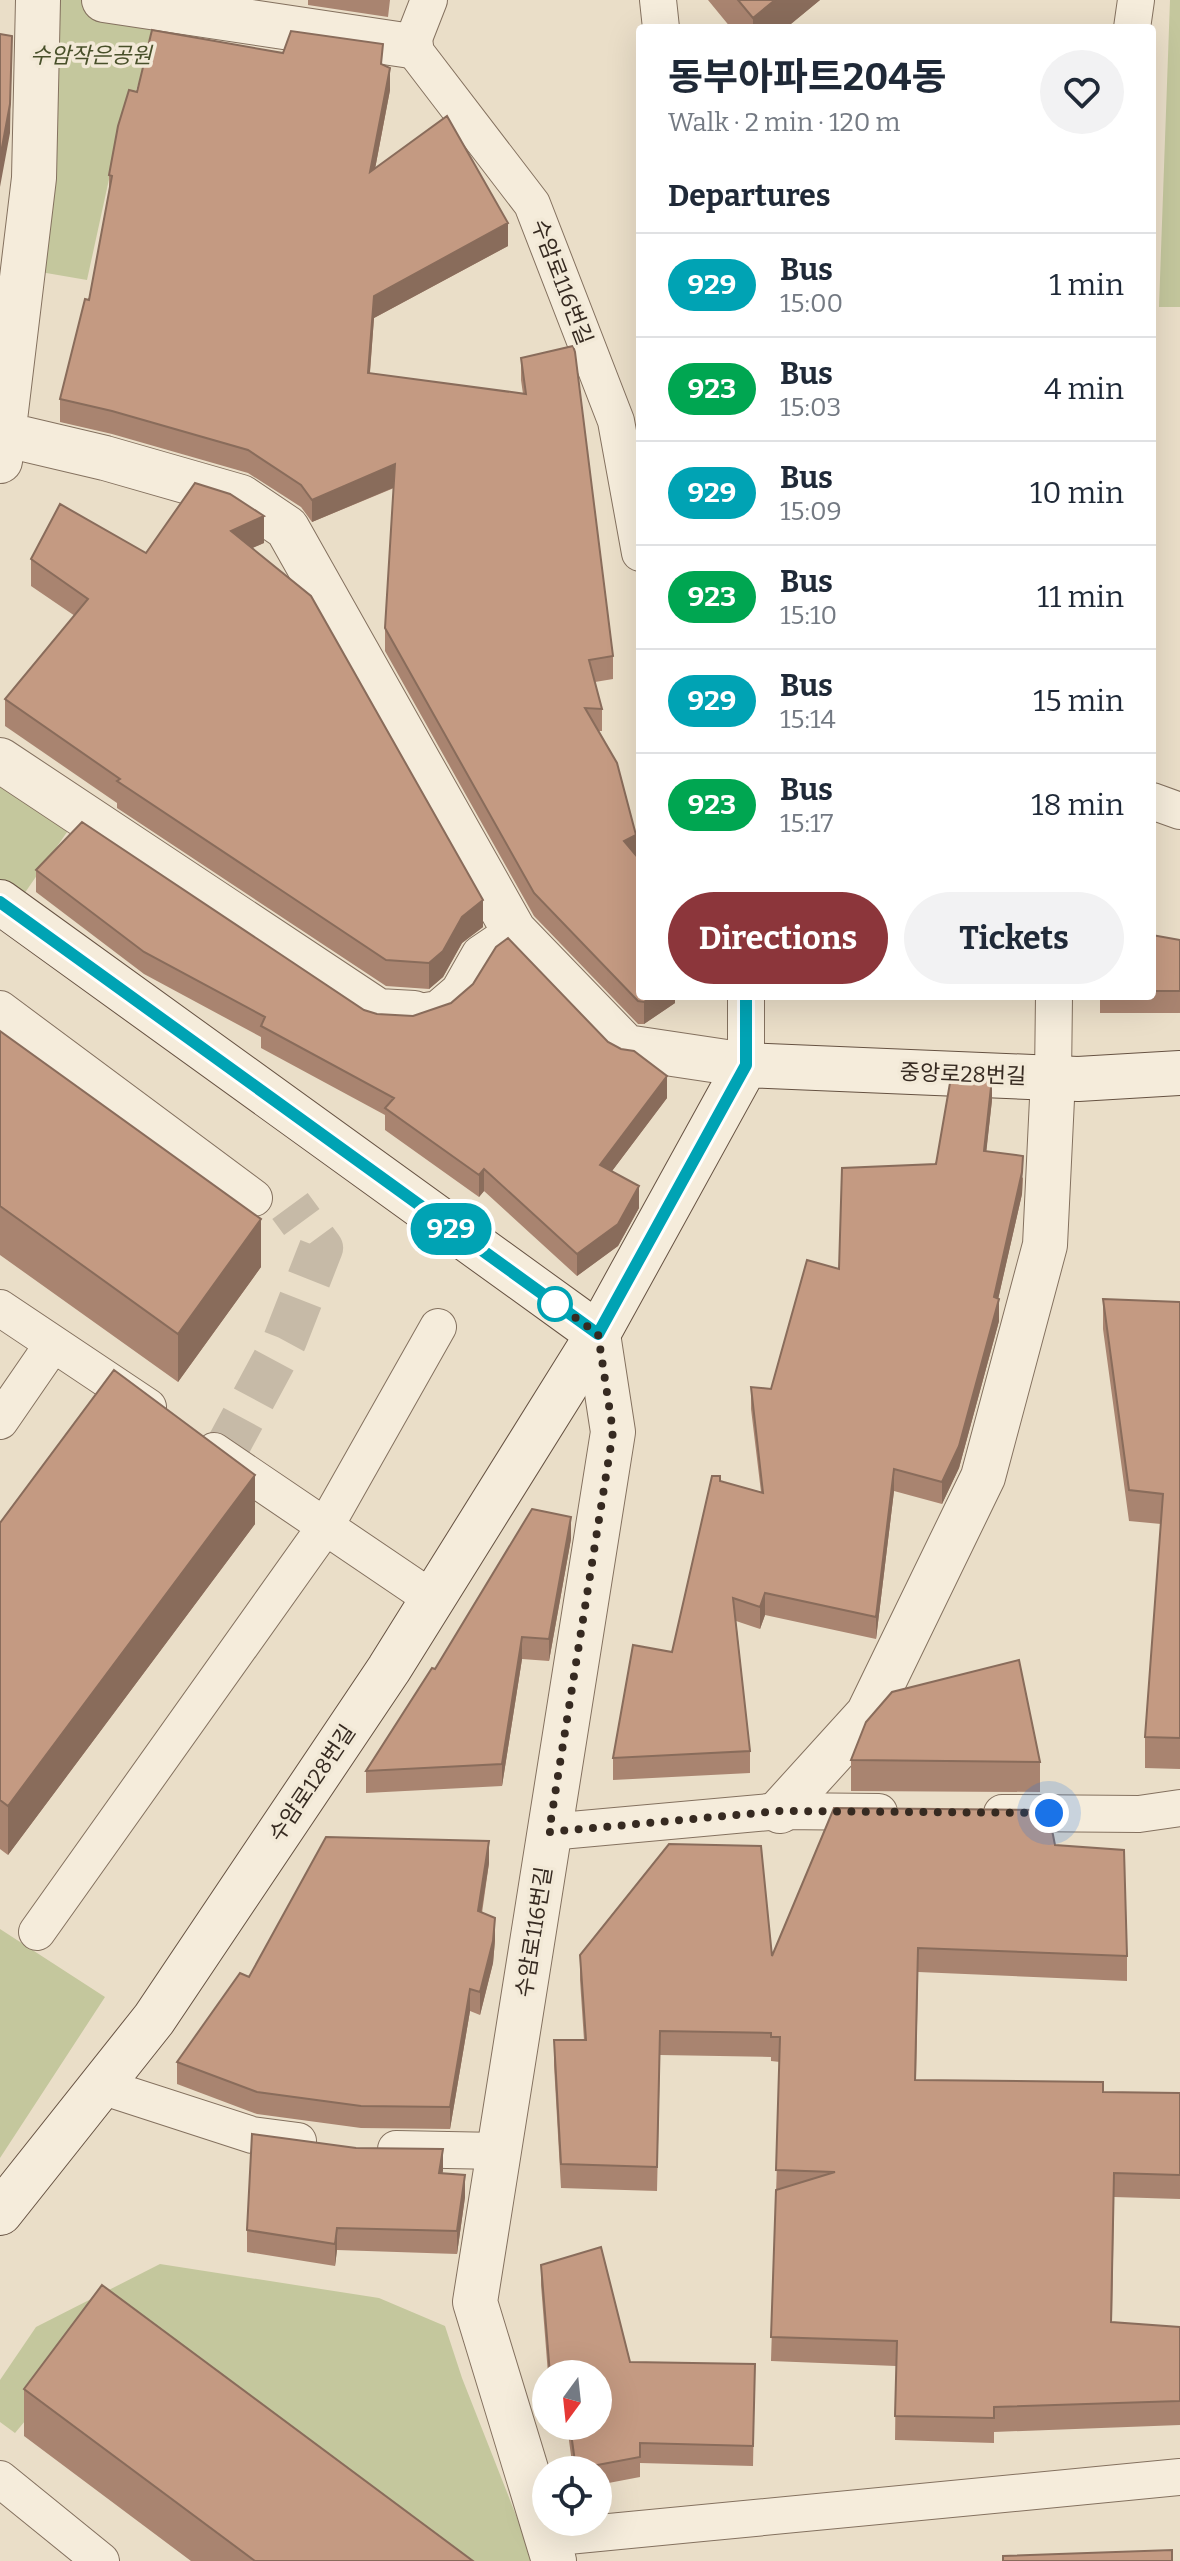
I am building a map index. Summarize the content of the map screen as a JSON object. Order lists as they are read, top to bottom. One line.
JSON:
{"streets":{"street":["수암로116번길","중앙로28번길","수암로128번길"]},"crossings":[["수암로116번길","수암로128번길"]],"parks":["수암작은공원"],"lines":["bus line 929"],"north":"bottom","page":{"on_map":"929","heading":[["동부아파트204동","Walk · 2 min · 120 m"],"Departures"],"list":[{"mark":"929","name":"Bus","note":"15:00","value":"1 min"},{"mark":"923","name":"Bus","note":"15:03","value":"4 min"},{"mark":"929","name":"Bus","note":"15:09","value":"10 min"},{"mark":"923","name":"Bus","note":"15:10","value":"11 min"},{"mark":"929","name":"Bus","note":"15:14","value":"15 min"},{"mark":"923","name":"Bus","note":"15:17","value":"18 min"}],"buttons":["Directions","Tickets"]}}
